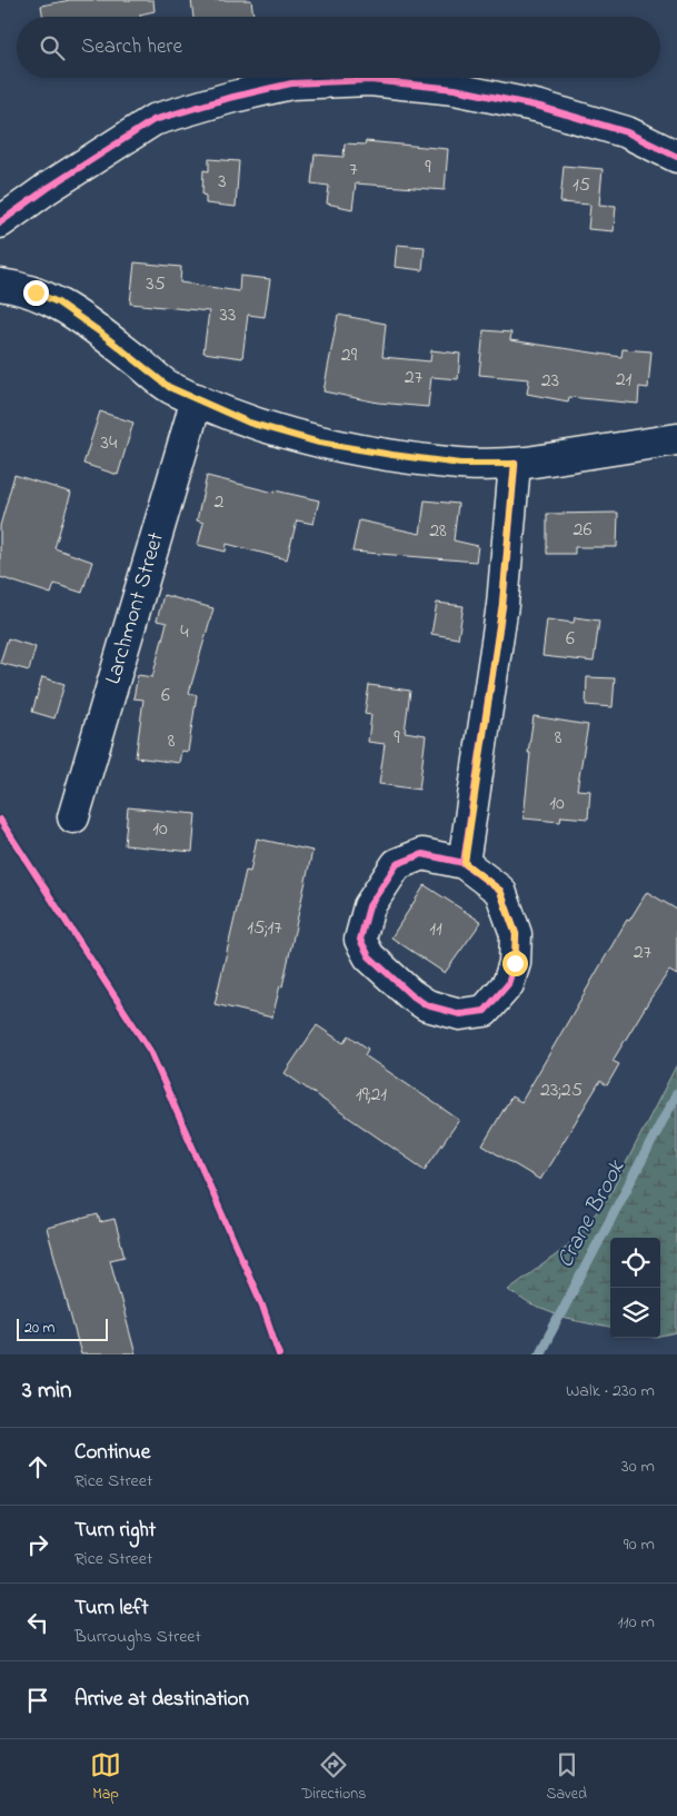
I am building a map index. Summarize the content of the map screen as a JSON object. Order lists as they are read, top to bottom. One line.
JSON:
{"streets":{"street":["Larchmont Street"]},"water":["Crane Brook"],"house_numbers":["9","7","3","15","35","33","29","27","21","23","34","2","26","28","4","6","6","9","8","8","10","10","15;17","11","27","23;25","19;21"],"scale_bar":"20 m","page":{"search":"Search here","scale":"20 m","heading":["3 min","Walk · 230 m"],"list":[["Continue","Rice Street","30 m"],["Turn right","Rice Street","90 m"],["Turn left","Burroughs Street","110 m"],"Arrive at destination"],"nav":["Map","Directions","Saved"]}}
